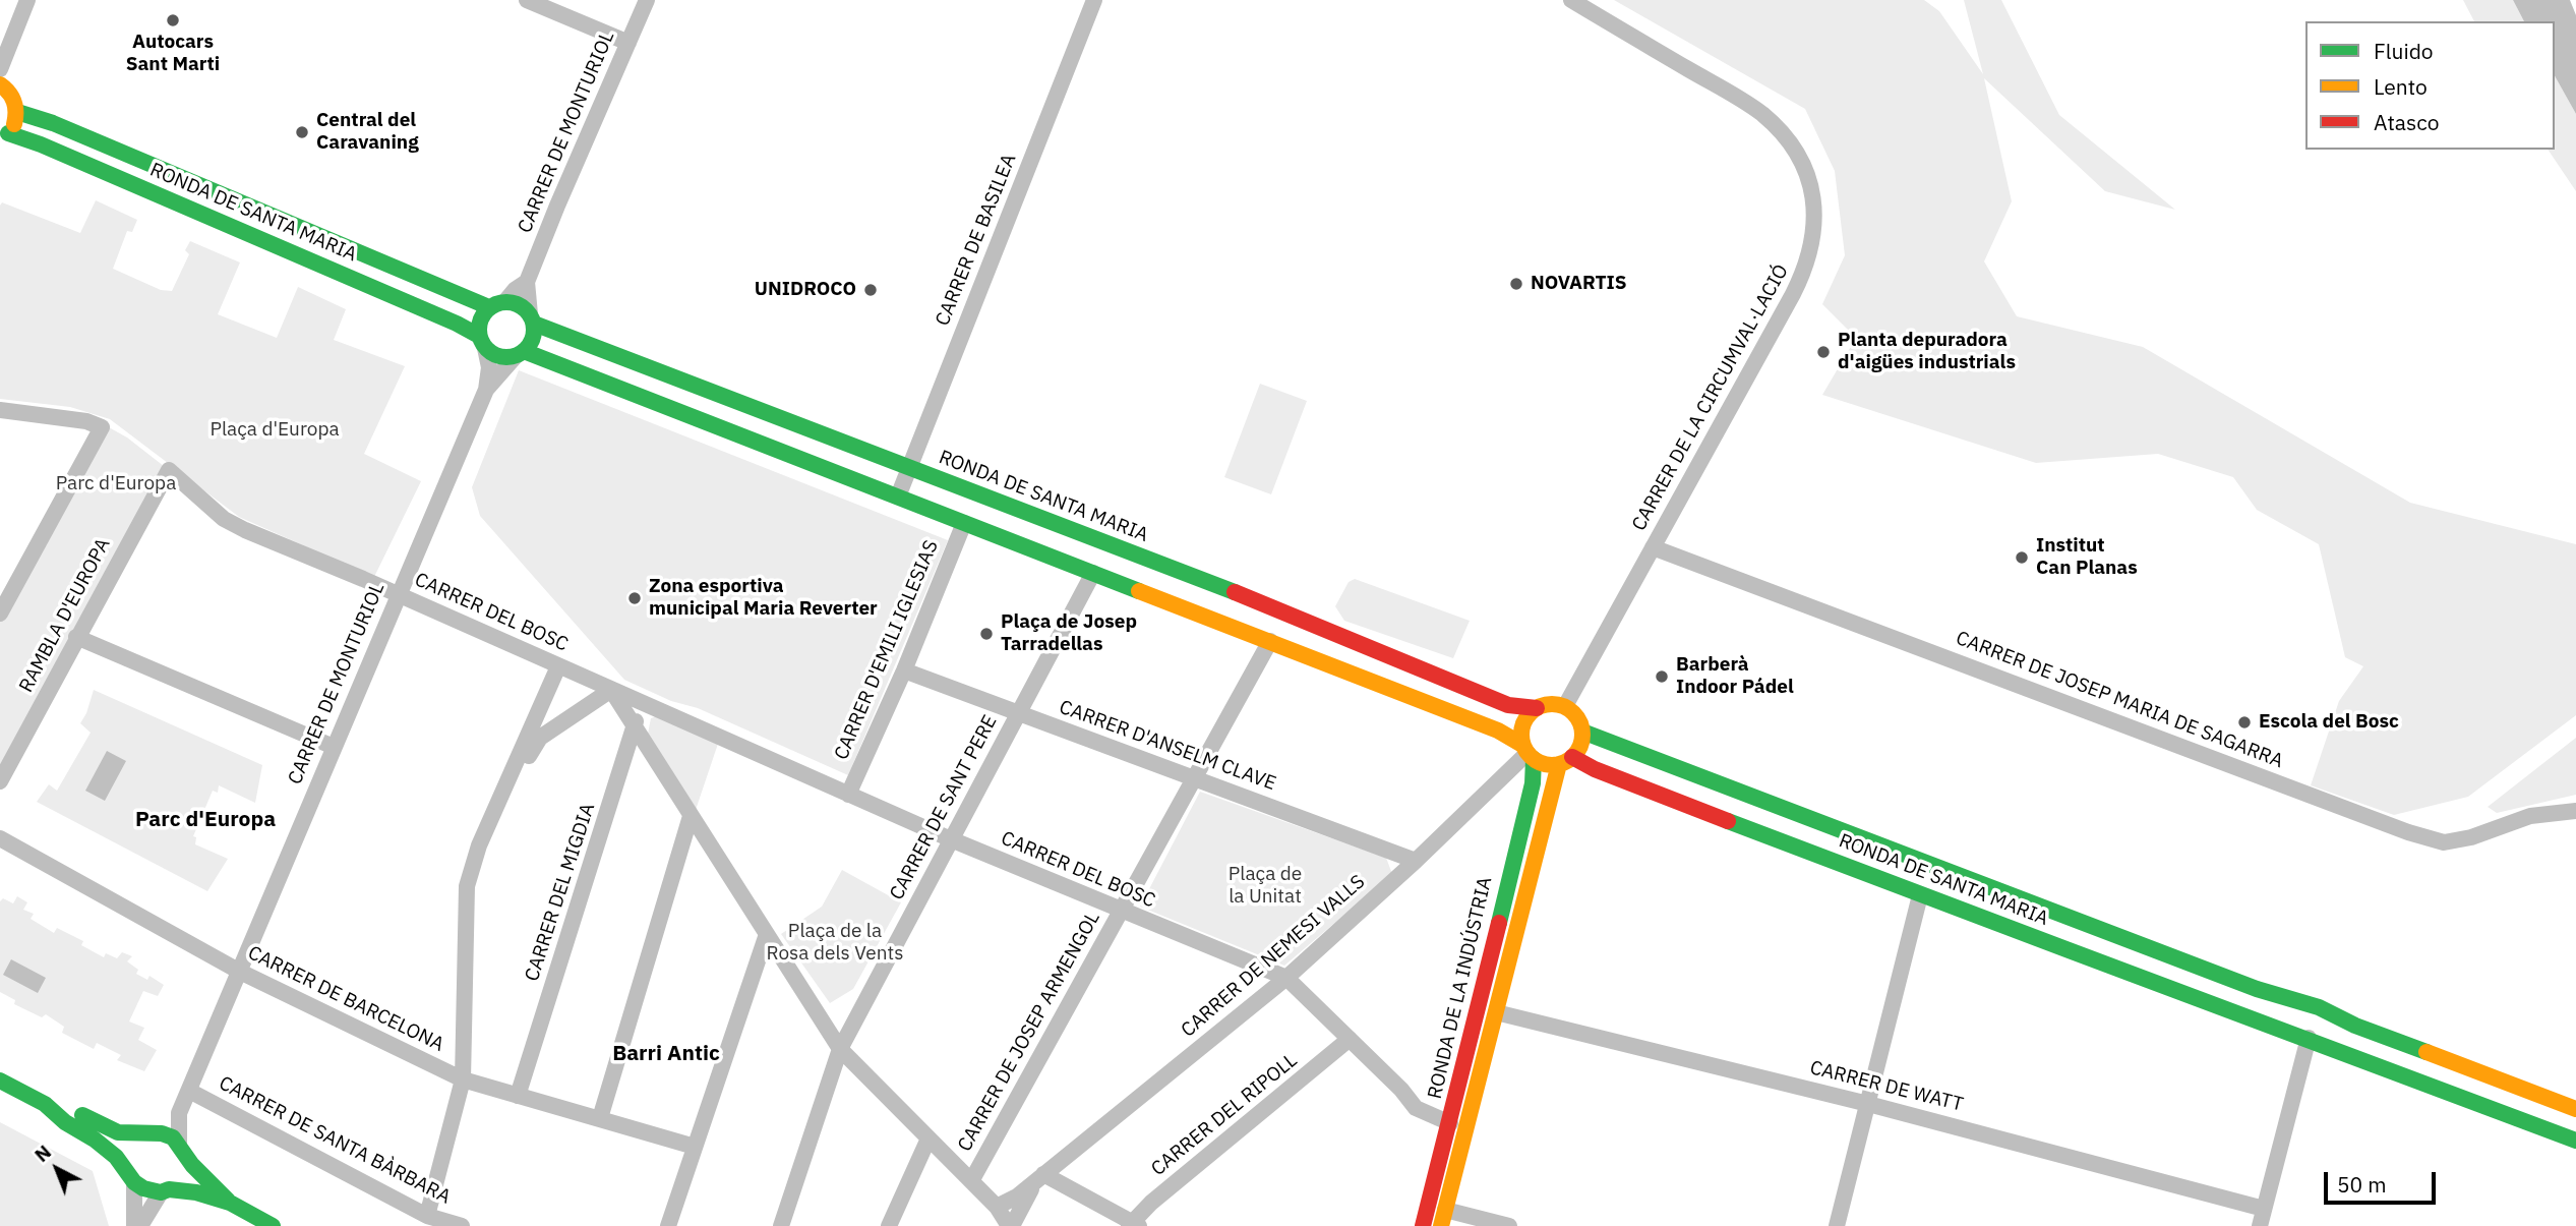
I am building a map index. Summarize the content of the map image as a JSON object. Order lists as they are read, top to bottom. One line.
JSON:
{"streets":{"street":["CARRER DE MONTURIOL","RONDA DE SANTA MARIA","CARRER DE BASILEA","CARRER DE LA CIRCUMVAL·LACIÓ","CARRER DEL BOSC","RAMBLA D'EUROPA","CARRER D'EMILI IGLESIAS","CARRER DE JOSEP MARIA DE SAGARRA","CARRER D'ANSELM CLAVE","CARRER DE SANT PERE","CARRER DEL MIGDIA","CARRER DE NEMESI VALLS","RONDA DE LA INDÚSTRIA","CARRER DE BARCELONA","CARRER DE JOSEP ARMENGOL","CARRER DE WATT","CARRER DEL RIPOLL","CARRER DE SANTA BÀRBARA"]},"crossings":[["CARRER DE MONTURIOL","RONDA DE SANTA MARIA"],["CARRER DE MONTURIOL","CARRER DEL BOSC"],["CARRER DE MONTURIOL","CARRER DE BARCELONA"],["CARRER DE MONTURIOL","CARRER DE SANTA BÀRBARA"],["RONDA DE SANTA MARIA","CARRER DE BASILEA"],["RONDA DE SANTA MARIA","CARRER DE LA CIRCUMVAL·LACIÓ"],["RONDA DE SANTA MARIA","CARRER DE NEMESI VALLS"],["RONDA DE SANTA MARIA","RONDA DE LA INDÚSTRIA"],["CARRER DE LA CIRCUMVAL·LACIÓ","CARRER DE JOSEP MARIA DE SAGARRA"],["CARRER DE LA CIRCUMVAL·LACIÓ","CARRER DE NEMESI VALLS"],["CARRER DE LA CIRCUMVAL·LACIÓ","RONDA DE LA INDÚSTRIA"],["CARRER DEL BOSC","RAMBLA D'EUROPA"],["CARRER DEL BOSC","CARRER D'EMILI IGLESIAS"],["CARRER DEL BOSC","CARRER DE SANT PERE"],["CARRER DEL BOSC","CARRER DEL MIGDIA"],["CARRER DEL BOSC","CARRER DE NEMESI VALLS"],["CARRER DEL BOSC","RONDA DE LA INDÚSTRIA"],["CARRER DEL BOSC","CARRER DE JOSEP ARMENGOL"],["CARRER DEL BOSC","CARRER DEL RIPOLL"],["CARRER D'EMILI IGLESIAS","CARRER D'ANSELM CLAVE"],["CARRER D'ANSELM CLAVE","CARRER DE SANT PERE"],["CARRER D'ANSELM CLAVE","CARRER DE NEMESI VALLS"],["CARRER D'ANSELM CLAVE","CARRER DE JOSEP ARMENGOL"],["CARRER DEL MIGDIA","CARRER DE BARCELONA"],["CARRER DE NEMESI VALLS","RONDA DE LA INDÚSTRIA"],["RONDA DE LA INDÚSTRIA","CARRER DE WATT"]],"districts":["Parc d'Europa","Barri Antic"],"parks":["Plaça d'Europa","Parc d'Europa","Plaça de la Unitat","Plaça de la Rosa dels Vents"],"places":["Autocars Sant Marti","Central del Caravaning","NOVARTIS","UNIDROCO","Planta depuradora d'aigües industrials","Institut Can Planas","Zona esportiva municipal Maria Reverter","Plaça de Josep Tarradellas","Barberà Indoor Pádel","Escola del Bosc"],"legend":["Fluido","Lento","Atasco"],"scale_bar":"50 m","north":"top left"}
